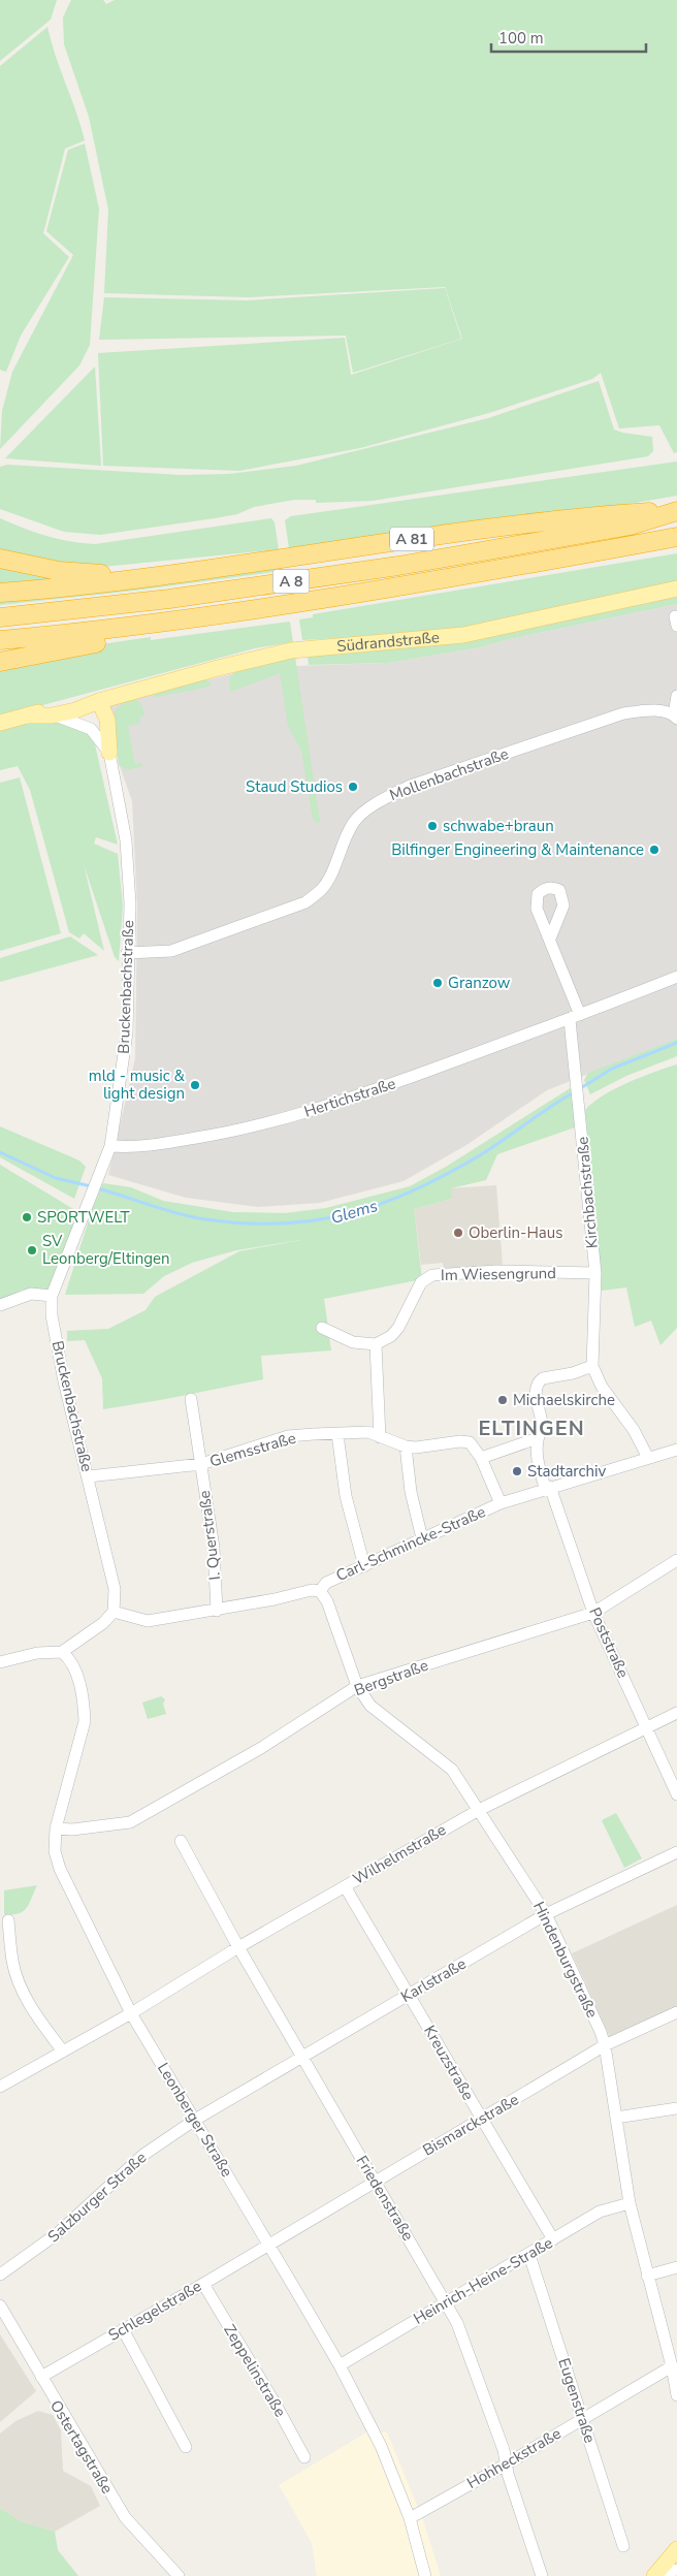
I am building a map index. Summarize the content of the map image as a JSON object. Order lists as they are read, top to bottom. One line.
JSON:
{"streets":{"highway":["A 81","A 8"],"main road":["Südrandstraße"],"street":["Mollenbachstraße","Bruckenbachstraße","Hertichstraße","Kirchbachstraße","Im Wiesengrund","Glemsstraße","I. Querstraße","Carl-Schmincke-Straße","Poststraße","Bergstraße","Wilhelmstraße","Hindenburgstraße","Karlstraße","Kreuzstraße","Leonberger Straße","Bismarckstraße","Salzburger Straße","Friedenstraße","Heinrich-Heine-Straße","Schlegelstraße","Zeppelinstraße","Eugenstraße","Ostertagstraße","Hohheckstraße"]},"crossings":[["A 81","A 8"],["Südrandstraße","Bruckenbachstraße"],["Mollenbachstraße","Bruckenbachstraße"],["Bruckenbachstraße","Hertichstraße"],["Bruckenbachstraße","Glemsstraße"],["Bruckenbachstraße","Carl-Schmincke-Straße"],["Hertichstraße","Kirchbachstraße"],["Kirchbachstraße","Im Wiesengrund"],["Kirchbachstraße","Carl-Schmincke-Straße"],["Kirchbachstraße","Poststraße"],["Glemsstraße","I. Querstraße"],["Glemsstraße","Carl-Schmincke-Straße"],["I. Querstraße","Carl-Schmincke-Straße"],["Carl-Schmincke-Straße","Poststraße"],["Carl-Schmincke-Straße","Hindenburgstraße"],["Poststraße","Bergstraße"],["Poststraße","Wilhelmstraße"],["Bergstraße","Hindenburgstraße"],["Bergstraße","Leonberger Straße"],["Wilhelmstraße","Hindenburgstraße"],["Wilhelmstraße","Kreuzstraße"],["Wilhelmstraße","Leonberger Straße"],["Wilhelmstraße","Friedenstraße"],["Hindenburgstraße","Karlstraße"],["Hindenburgstraße","Bismarckstraße"],["Hindenburgstraße","Heinrich-Heine-Straße"],["Hindenburgstraße","Hohheckstraße"],["Karlstraße","Kreuzstraße"],["Karlstraße","Leonberger Straße"],["Karlstraße","Salzburger Straße"],["Karlstraße","Friedenstraße"],["Kreuzstraße","Bismarckstraße"],["Kreuzstraße","Heinrich-Heine-Straße"],["Leonberger Straße","Bismarckstraße"],["Leonberger Straße","Salzburger Straße"],["Leonberger Straße","Heinrich-Heine-Straße"],["Leonberger Straße","Schlegelstraße"],["Leonberger Straße","Hohheckstraße"],["Bismarckstraße","Friedenstraße"],["Bismarckstraße","Schlegelstraße"],["Friedenstraße","Heinrich-Heine-Straße"],["Friedenstraße","Hohheckstraße"],["Heinrich-Heine-Straße","Eugenstraße"],["Schlegelstraße","Zeppelinstraße"],["Schlegelstraße","Ostertagstraße"],["Eugenstraße","Hohheckstraße"]],"districts":["ELTINGEN"],"water":["Glems"],"places":["Staud Studios","schwabe+braun","Bilfinger Engineering & Maintenance","Granzow","mld - music & light design","SPORTWELT","Oberlin-Haus","SV Leonberg/Eltingen","Michaelskirche","Stadtarchiv"],"scale_bar":"100 m"}
